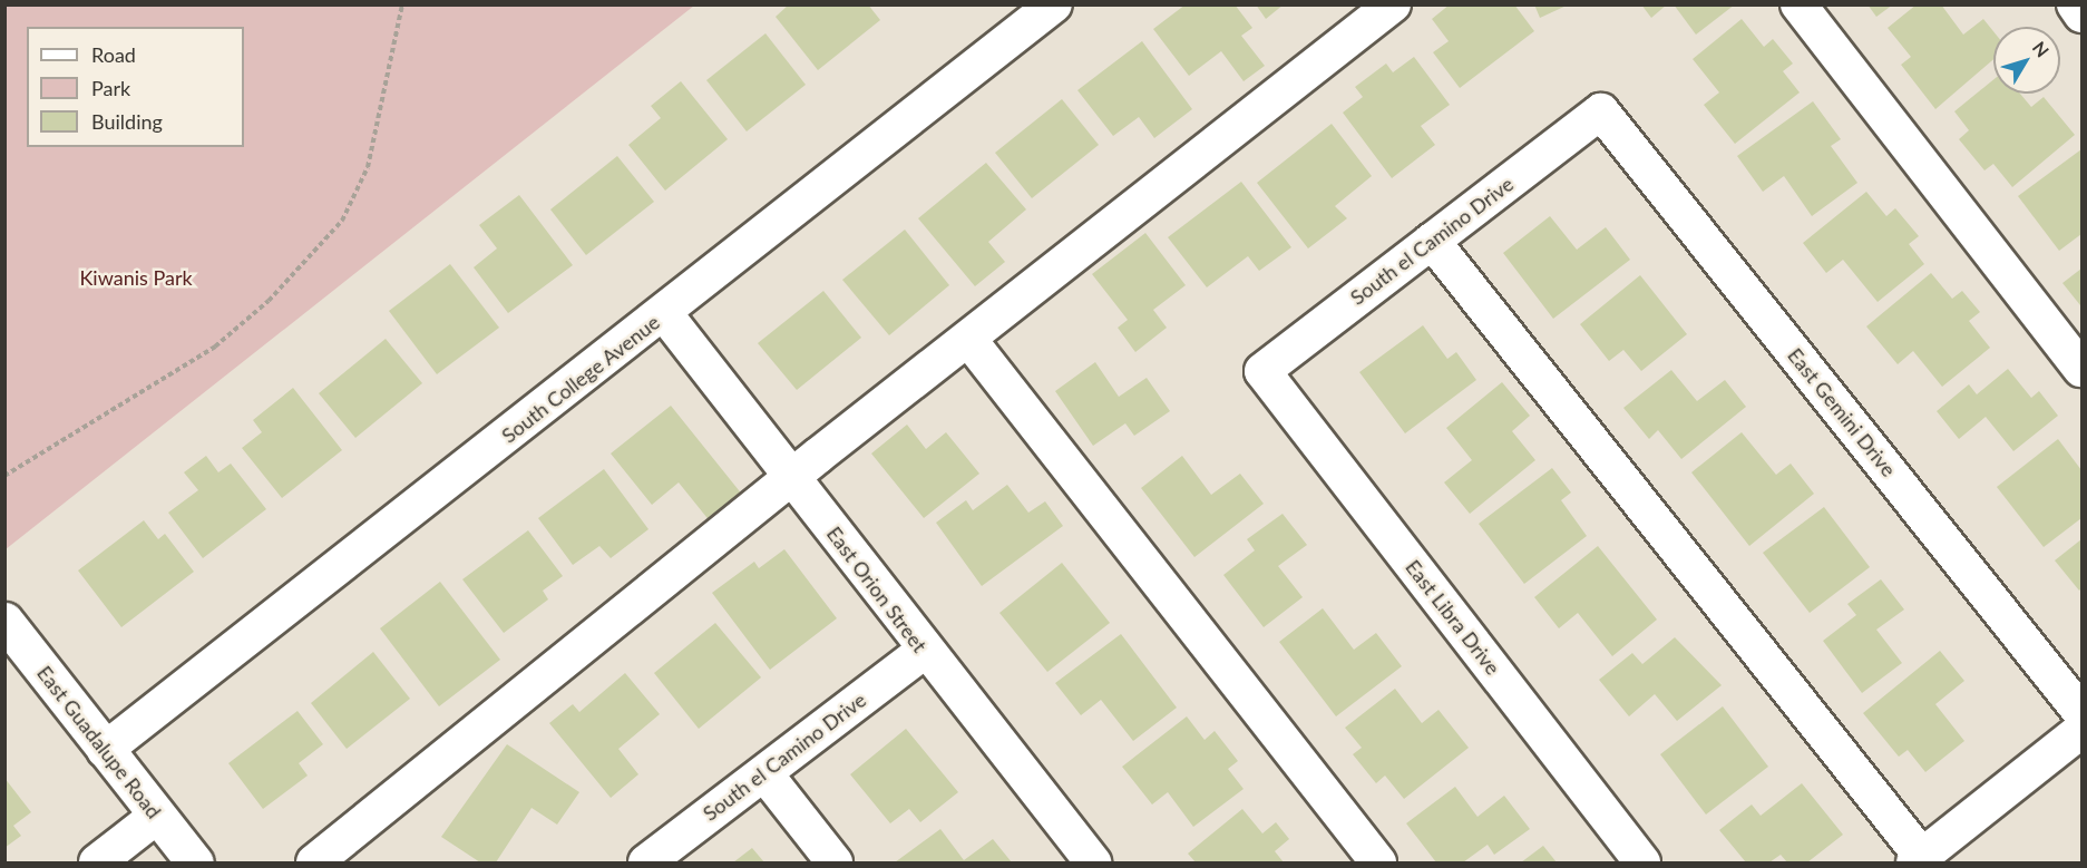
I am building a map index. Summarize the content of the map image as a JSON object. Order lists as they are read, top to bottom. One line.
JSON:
{"streets":{"main road":["East Guadalupe Road"],"street":["South el Camino Drive","South College Avenue","East Gemini Drive","East Orion Street","East Libra Drive"]},"crossings":[["South el Camino Drive","East Gemini Drive"],["South el Camino Drive","East Orion Street"],["South el Camino Drive","East Libra Drive"],["South College Avenue","East Orion Street"],["South College Avenue","East Guadalupe Road"]],"parks":["Kiwanis Park"],"legend":["Road","Park","Building"],"north":"top right"}
